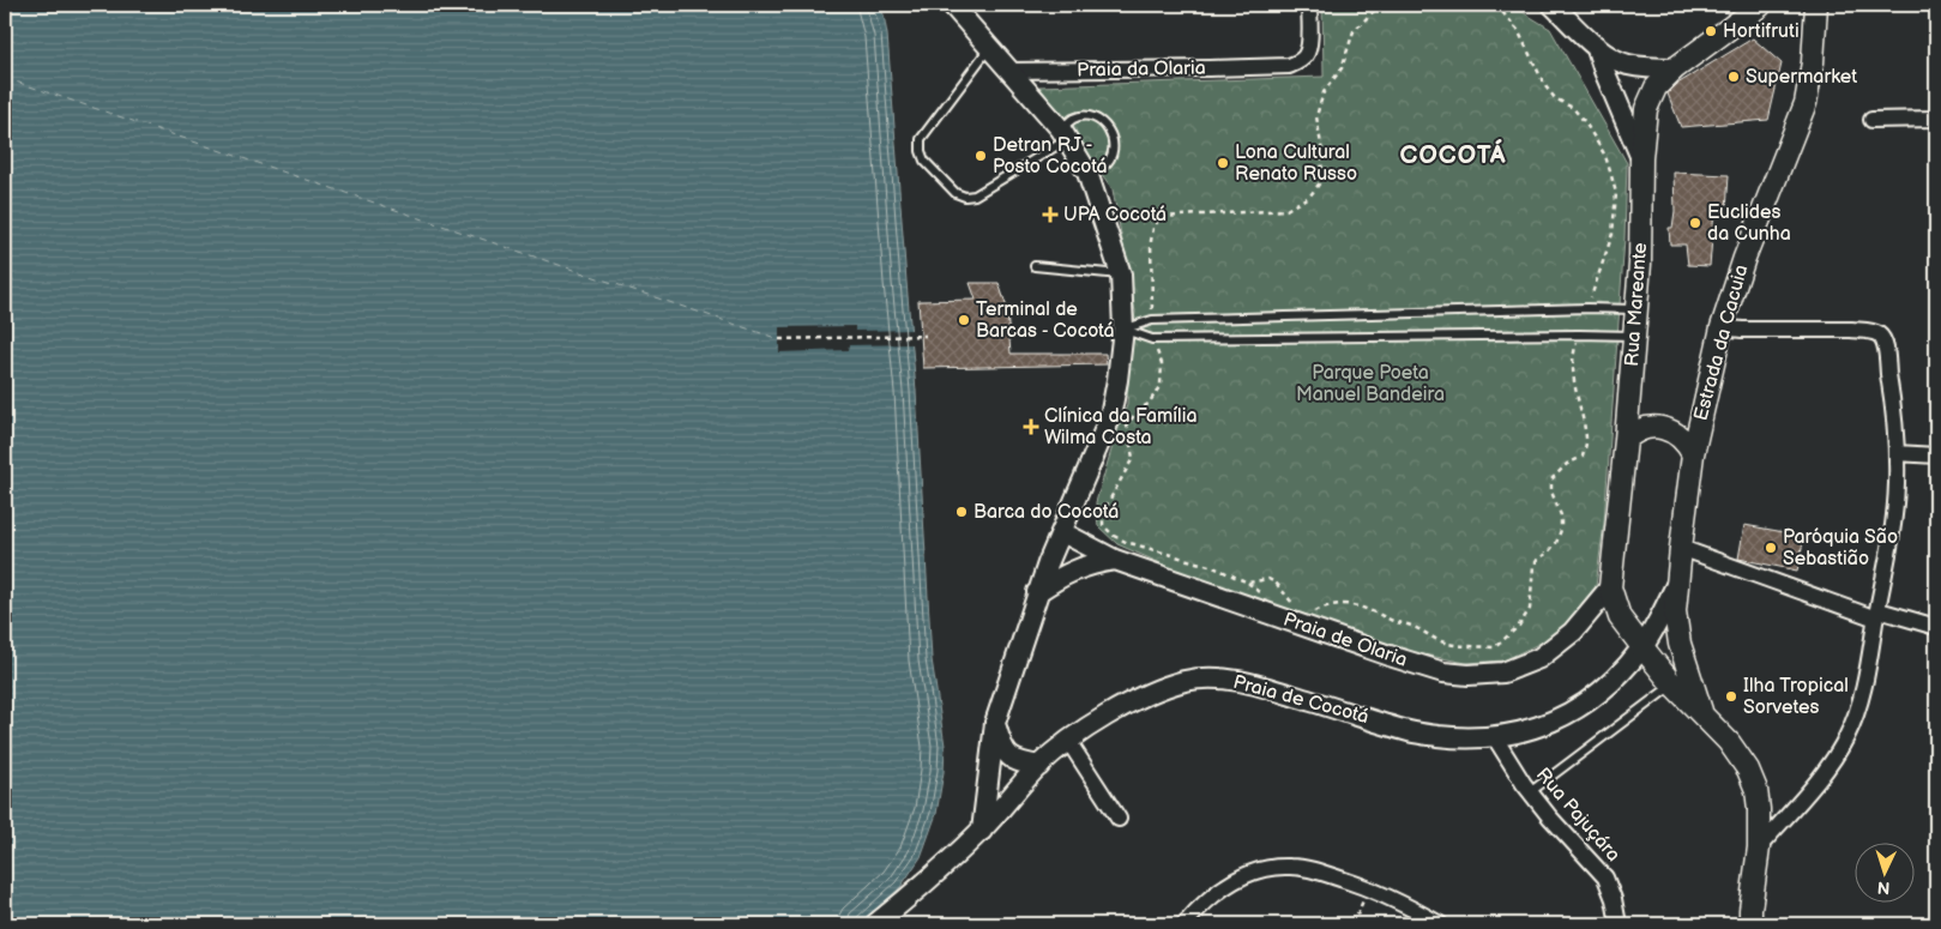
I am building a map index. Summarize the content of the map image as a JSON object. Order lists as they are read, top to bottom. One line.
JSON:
{"streets":{"main road":["Rua Mareante","Estrada da Cacuia"],"street":["Praia da Olaria","Praia de Olaria","Praia de Cocotá","Rua Pajuçára"]},"crossings":[["Rua Mareante","Estrada da Cacuia"],["Rua Mareante","Praia de Olaria"],["Rua Mareante","Praia de Cocotá"],["Estrada da Cacuia","Praia de Cocotá"],["Praia de Cocotá","Rua Pajuçára"]],"districts":["COCOTÁ"],"parks":["Parque Poeta Manuel Bandeira"],"places":{"other":["Hortifruti","Supermarket","Detran RJ - Posto Cocotá","Lona Cultural Renato Russo","Euclides da Cunha","Terminal de Barcas - Cocotá","Barca do Cocotá","Paróquia São Sebastião","Ilha Tropical Sorvetes"],"health":["UPA Cocotá","Clínica da Família Wilma Costa"]},"north":"bottom"}
